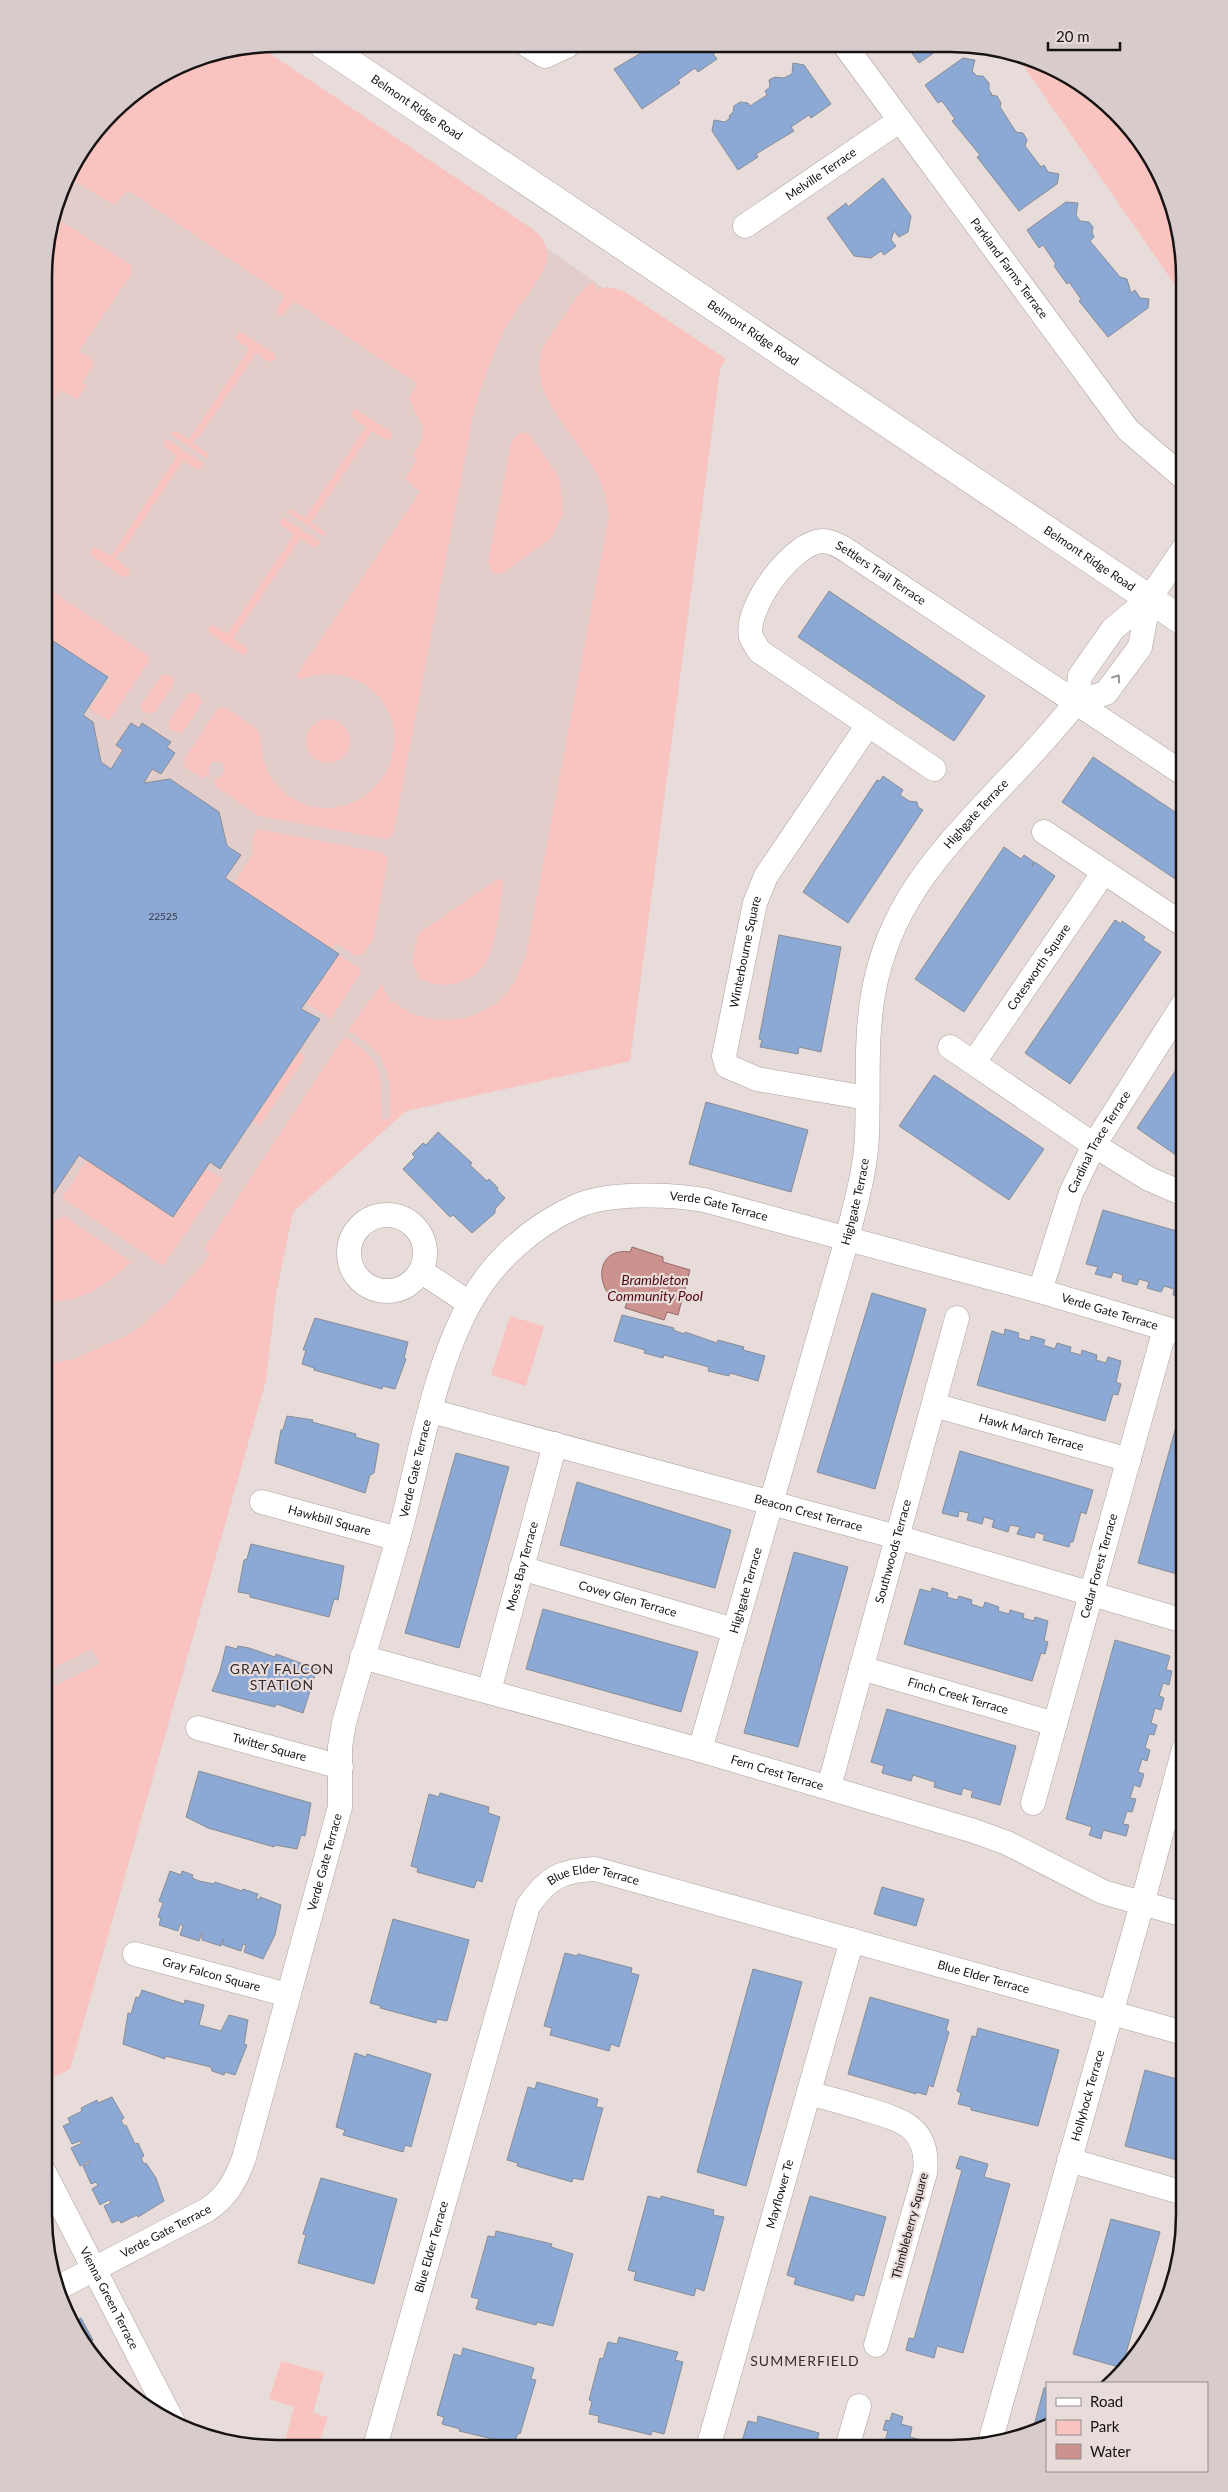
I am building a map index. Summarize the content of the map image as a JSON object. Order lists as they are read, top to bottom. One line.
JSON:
{"streets":{"main road":["Belmont Ridge Road"],"street":["Melville Terrace","Parkland Farms Terrace","Settlers Trail Terrace","Highgate Terrace","Winterbourne Square","Cotesworth Square","Cardinal Trace Terrace","Verde Gate Terrace","Hawk March Terrace","Beacon Crest Terrace","Hawkbill Square","Southwoods Terrace","Cedar Forest Terrace","Moss Bay Terrace","Covey Glen Terrace","Finch Creek Terrace","Twitter Square","Fern Crest Terrace","Blue Elder Terrace","Gray Falcon Square","Hollyhock Terrace","Mayflower Te","Thimbleberry Square","Vienna Green Terrace"]},"crossings":[["Belmont Ridge Road","Highgate Terrace"],["Melville Terrace","Parkland Farms Terrace"],["Settlers Trail Terrace","Highgate Terrace"],["Settlers Trail Terrace","Winterbourne Square"],["Highgate Terrace","Winterbourne Square"],["Highgate Terrace","Verde Gate Terrace"],["Highgate Terrace","Beacon Crest Terrace"],["Highgate Terrace","Covey Glen Terrace"],["Highgate Terrace","Fern Crest Terrace"],["Cardinal Trace Terrace","Verde Gate Terrace"],["Verde Gate Terrace","Beacon Crest Terrace"],["Verde Gate Terrace","Hawkbill Square"],["Verde Gate Terrace","Cedar Forest Terrace"],["Verde Gate Terrace","Twitter Square"],["Verde Gate Terrace","Fern Crest Terrace"],["Verde Gate Terrace","Gray Falcon Square"],["Verde Gate Terrace","Vienna Green Terrace"],["Hawk March Terrace","Southwoods Terrace"],["Hawk March Terrace","Cedar Forest Terrace"],["Beacon Crest Terrace","Southwoods Terrace"],["Beacon Crest Terrace","Cedar Forest Terrace"],["Beacon Crest Terrace","Moss Bay Terrace"],["Southwoods Terrace","Finch Creek Terrace"],["Southwoods Terrace","Fern Crest Terrace"],["Cedar Forest Terrace","Finch Creek Terrace"],["Moss Bay Terrace","Covey Glen Terrace"],["Moss Bay Terrace","Fern Crest Terrace"],["Fern Crest Terrace","Hollyhock Terrace"],["Blue Elder Terrace","Hollyhock Terrace"],["Blue Elder Terrace","Mayflower Te"],["Mayflower Te","Thimbleberry Square"]],"districts":["GRAY FALCON STATION","SUMMERFIELD"],"water":["Brambleton Community Pool"],"house_numbers":["22525"],"legend":["Road","Park","Water"],"scale_bar":"20 m"}
